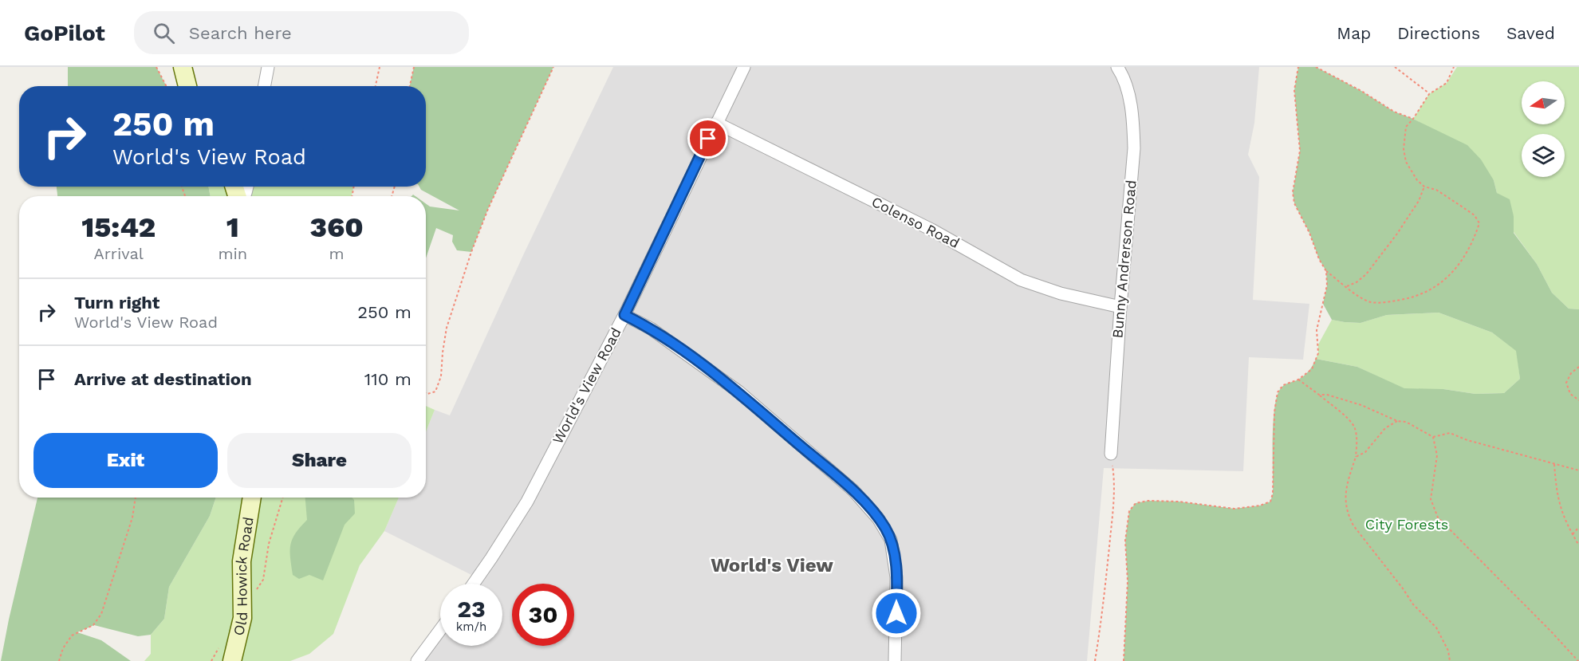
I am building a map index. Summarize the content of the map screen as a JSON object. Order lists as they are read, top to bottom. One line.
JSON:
{"streets":{"main road":["Old Howick Road"],"street":["Colenso Road","Bunny Andrerson Road","World's View Road"]},"crossings":[["Colenso Road","Bunny Andrerson Road"],["Colenso Road","World's View Road"]],"districts":["World's View"],"parks":["City Forests"],"north":"left","page":{"header":"GoPilot","search":"Search here","nav":["Map","Directions","Saved"],"turn":["250 m","World's View Road"],"eta":["15:42","Arrival","1","min","360","m"],"list":[{"name":"Turn right","note":"World's View Road","value":"250 m"},{"name":"Arrive at destination","value":"110 m"}],"buttons":["Exit","Share"],"speed":"23 km/h","limit":"30"}}
